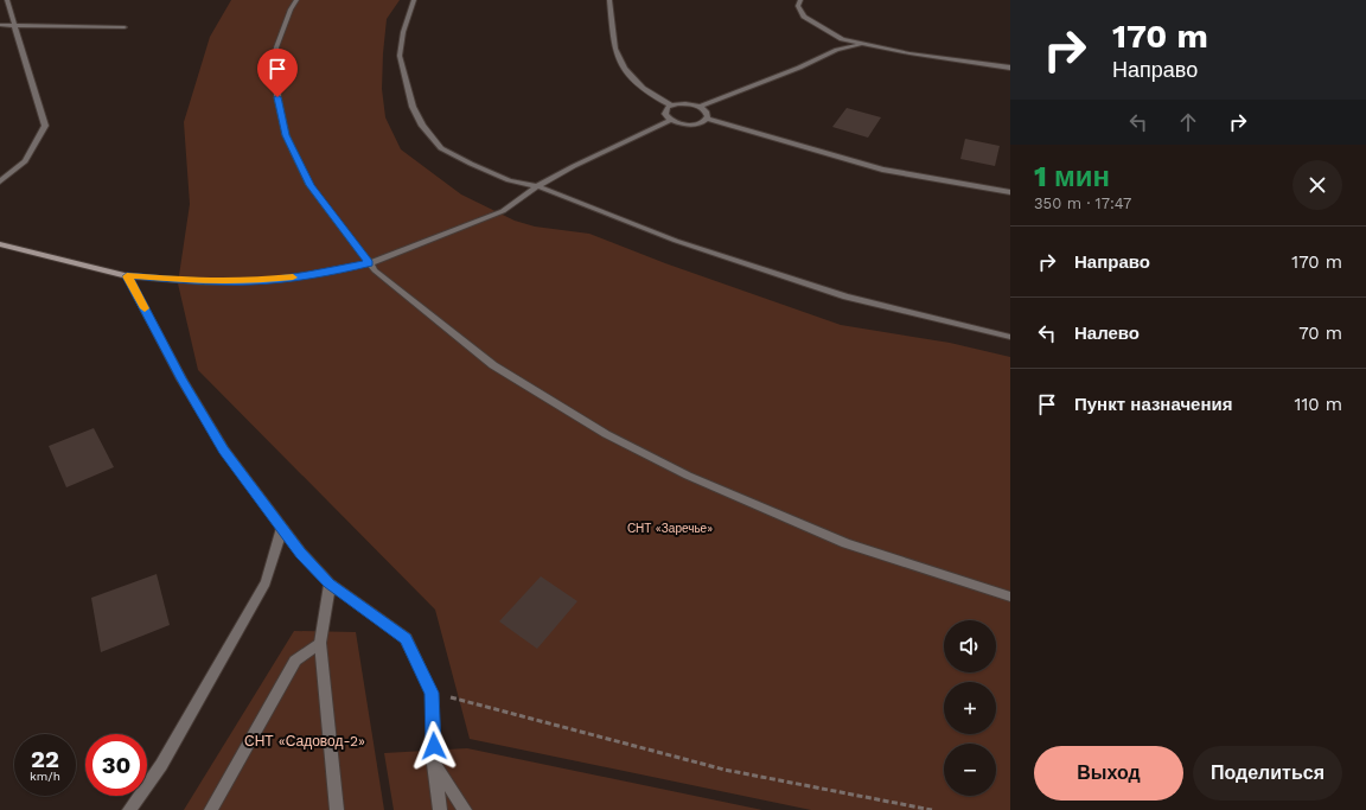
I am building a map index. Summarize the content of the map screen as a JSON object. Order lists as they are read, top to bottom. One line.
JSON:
{"parks":["СНТ «Заречье»","СНТ «Садовод-2»"],"page":{"turn":["170 m","Направо"],"heading":["1 мин","350 m · 17:47"],"list":[{"name":"Направо","value":"170 m"},{"name":"Налево","value":"70 m"},{"name":"Пункт назначения","value":"110 m"}],"map_buttons":["+","−"],"speed":"22 km/h","limit":"30","buttons":["Выход","Поделиться"]}}
